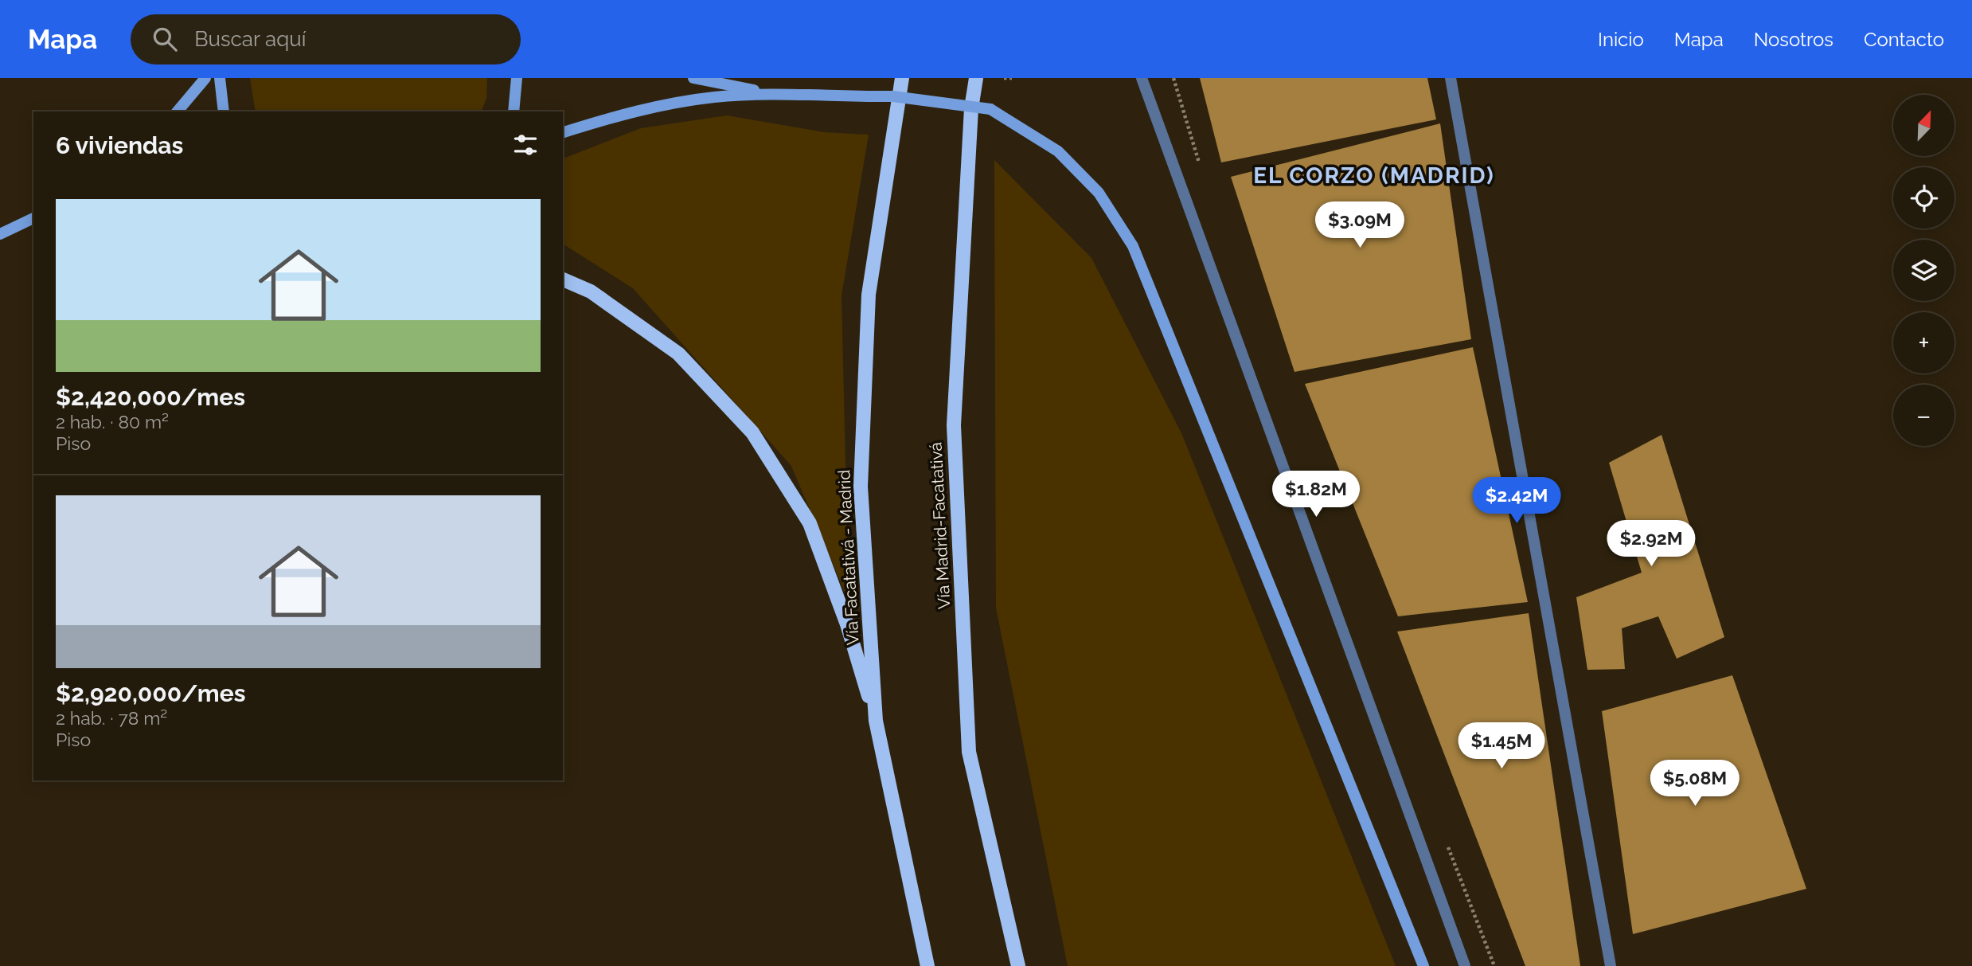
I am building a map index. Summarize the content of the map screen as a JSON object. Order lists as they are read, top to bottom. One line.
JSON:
{"streets":{"main road":["Vía Madrid-Facatativá","Vía Facatativá - Madrid"]},"districts":["EL CORZO (MADRID)"],"north":"top right","page":{"header":"Mapa","search":"Buscar aquí","nav":["Inicio","Mapa","Nosotros","Contacto"],"map_buttons":["+","−"],"heading":"6 viviendas","list":[{"name":"$2,420,000/mes","note":"2 hab. · 80 m² · Piso"},{"name":"$2,920,000/mes","note":"2 hab. · 78 m² · Piso"}],"price":["$3.09M","$1.82M","$2.42M","$2.92M","$1.45M","$5.08M"]}}
